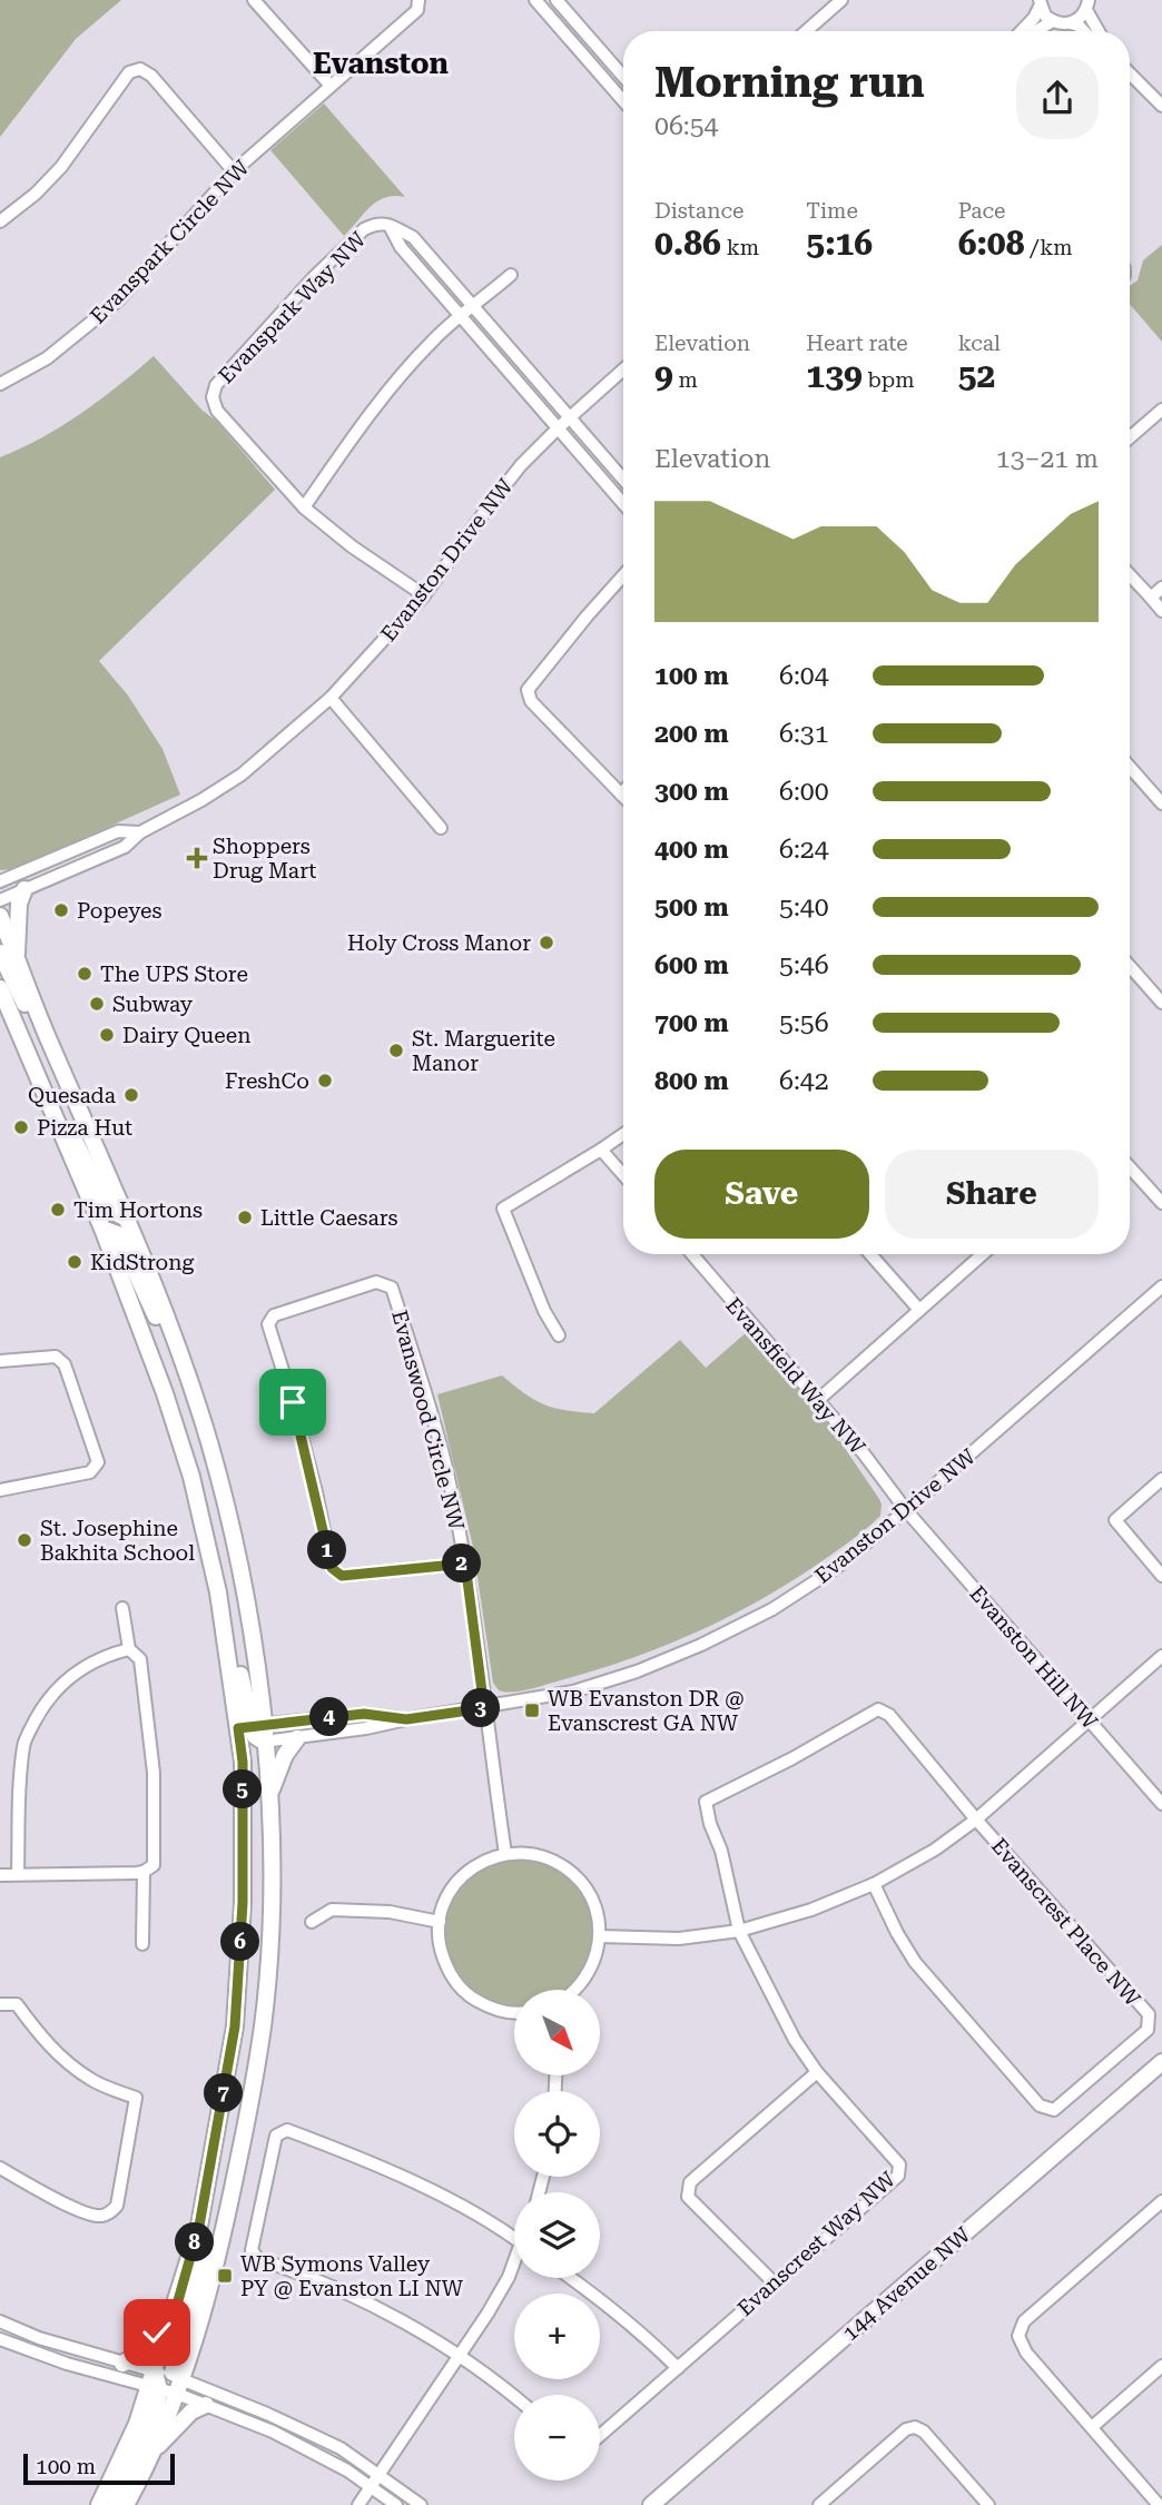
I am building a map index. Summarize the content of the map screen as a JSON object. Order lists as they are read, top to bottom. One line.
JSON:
{"streets":{"main road":["144 Avenue NW"],"street":["Evanspark Circle NW","Evanspark Way NW","Evanston Drive NW","Evansfield Way NW","Evanswood Circle NW","Evanston Hill NW","Evanscrest Place NW","Evanscrest Way NW"]},"crossings":[["Evanspark Way NW","Evanston Drive NW"],["Evanston Drive NW","Evansfield Way NW"],["Evanston Drive NW","Evanswood Circle NW"],["Evanston Drive NW","Evanston Hill NW"],["Evansfield Way NW","Evanston Hill NW"],["Evanscrest Place NW","Evanscrest Way NW"]],"districts":["Evanston"],"places":{"health":["Shoppers Drug Mart"],"other":["Popeyes","Holy Cross Manor","The UPS Store","Subway","Dairy Queen","St. Marguerite Manor","FreshCo","Quesada","Pizza Hut","Tim Hortons","Little Caesars","KidStrong","St. Josephine Bakhita School"],"transit":["WB Evanston DR @ Evanscrest GA NW","WB Symons Valley PY @ Evanston LI NW"]},"scale_bar":"100 m","north":"bottom right","page":{"heading":["Morning run","06:54"],"stats":[["Distance","0.86 km"],["Time","5:16"],["Pace","6:08 /km"],["Elevation","9 m"],["Heart rate","139 bpm"],["kcal","52"]],"chart":["Elevation","13–21 m"],"list":[{"name":"100 m","note":"6:04"},{"name":"200 m","note":"6:31"},{"name":"300 m","note":"6:00"},{"name":"400 m","note":"6:24"},{"name":"500 m","note":"5:40"},{"name":"600 m","note":"5:46"},{"name":"700 m","note":"5:56"},{"name":"800 m","note":"6:42"}],"buttons":["Save","Share"],"pins":["1","2","3","4","5","6","7","8"],"map_buttons":["+","−"],"scale":"100 m"}}
